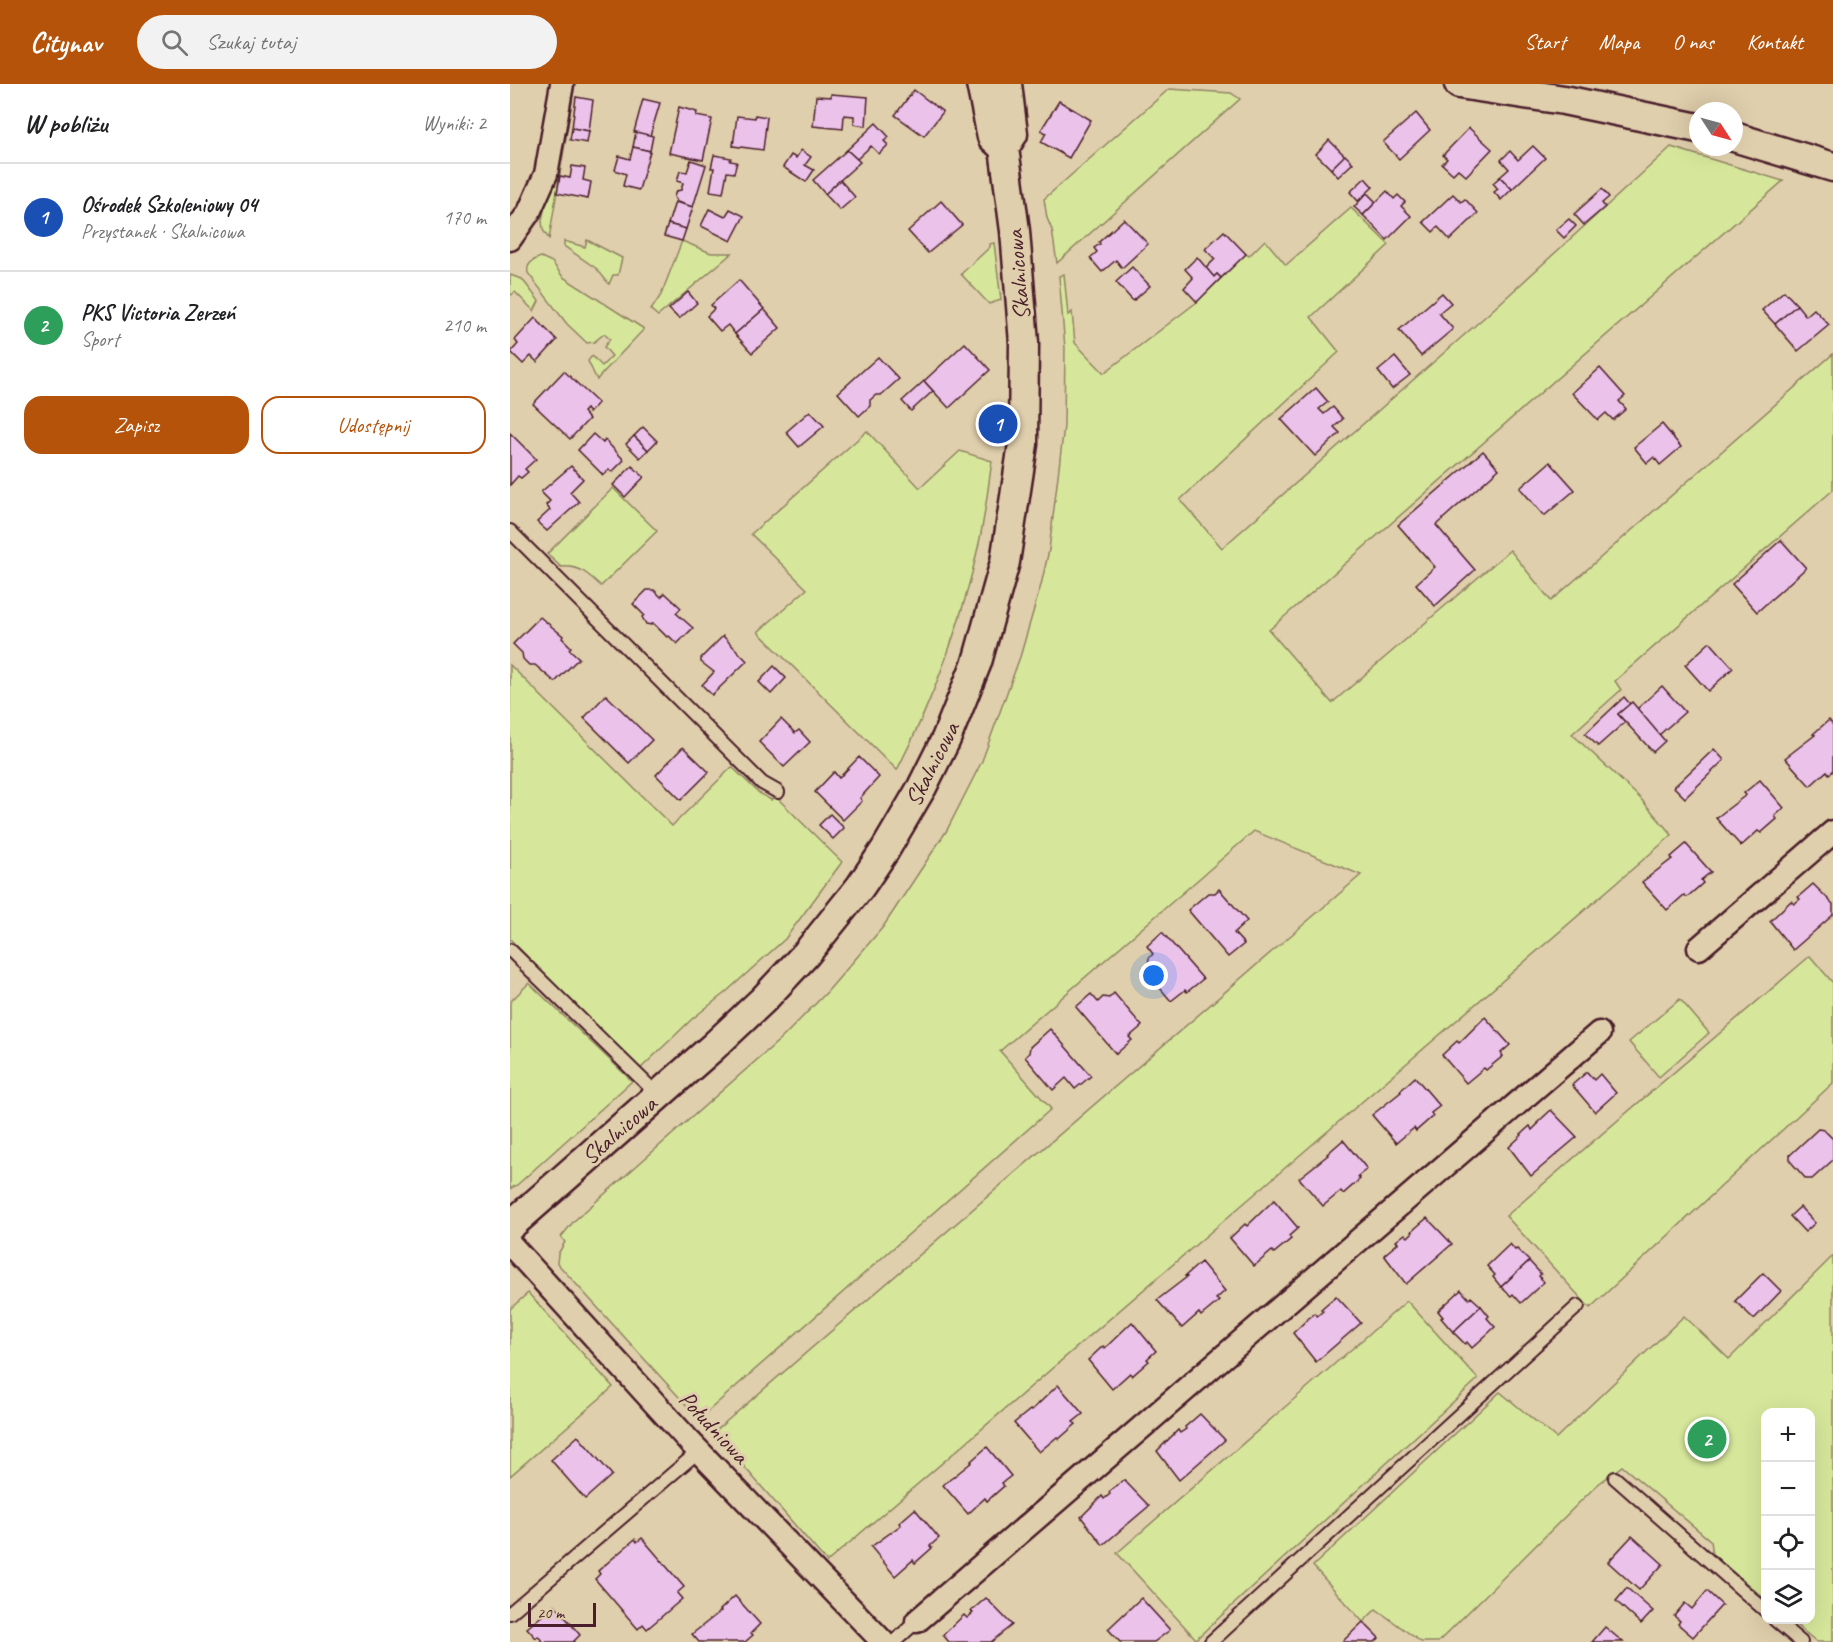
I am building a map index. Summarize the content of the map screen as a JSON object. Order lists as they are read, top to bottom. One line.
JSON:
{"streets":{"street":["Skalnicowa","Południowa"]},"scale_bar":"20 m","north":"bottom right","page":{"header":"Citynav","search":"Szukaj tutaj","nav":["Start","Mapa","O nas","Kontakt"],"heading":["W pobliżu","Wyniki: 2"],"list":[{"mark":"1","name":"Ośrodek Szkoleniowy 04","note":"Przystanek · Skalnicowa","value":"170 m"},{"mark":"2","name":"PKS Victoria Zerzeń","note":"Sport","value":"210 m"}],"buttons":["Zapisz","Udostępnij"],"pins":["1","2"],"map_buttons":["+","−"],"scale":"20 m"}}
